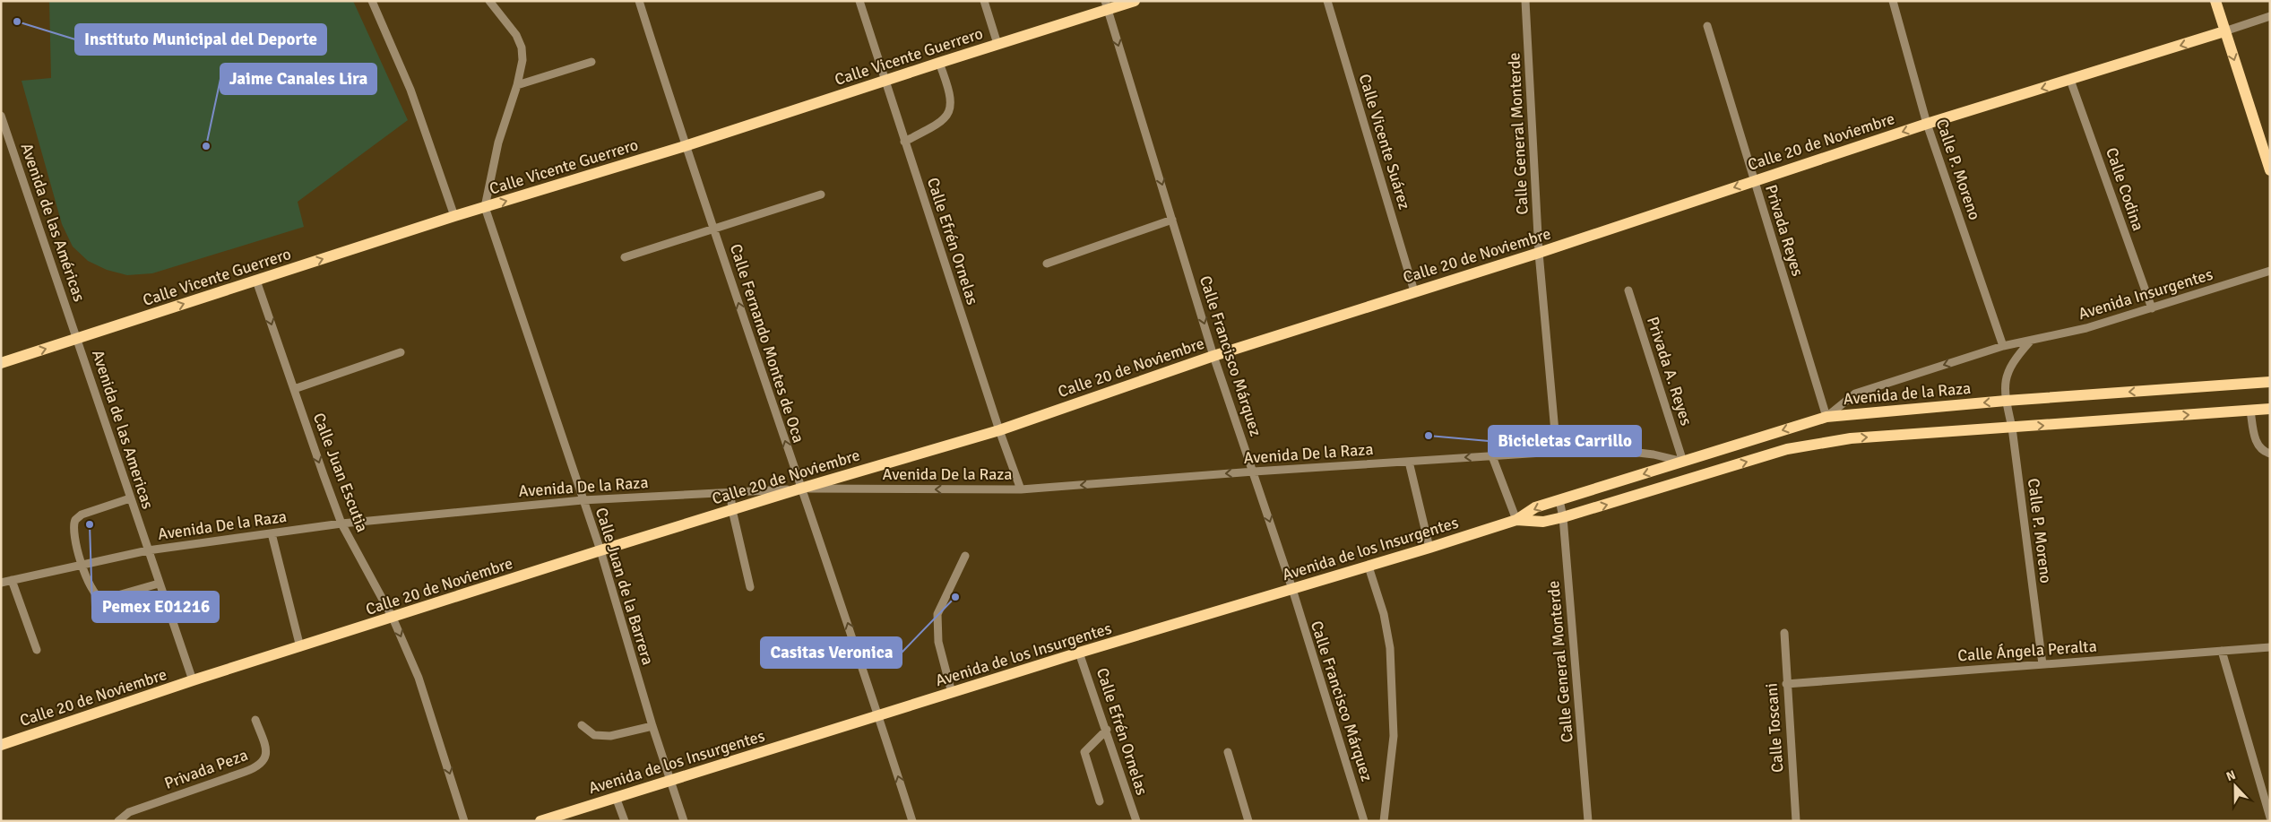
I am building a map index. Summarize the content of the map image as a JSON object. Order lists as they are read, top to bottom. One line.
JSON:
{"streets":{"main road":["Calle Vicente Guerrero","Calle 20 de Noviembre","Avenida de la Raza","Avenida de los Insurgentes"],"street":["Calle General Monterde","Calle Vicente Suárez","Calle P. Moreno","Calle Codina","Avenida de las Américas","Privada Reyes","Calle Efrén Ornelas","Avenida Insurgentes","Calle Fernando Montes de Oca","Calle Francisco Márquez","Privada A. Reyes","Avenida de las Americas","Avenida De la Raza","Calle Juan Escutia","Calle Juan de la Barrera","Calle Ángela Peralta","Calle Toscani","Privada Peza"]},"crossings":[["Calle Vicente Guerrero","Avenida de las Américas"],["Calle Vicente Guerrero","Calle Efrén Ornelas"],["Calle Vicente Guerrero","Calle Fernando Montes de Oca"],["Calle Vicente Guerrero","Calle Francisco Márquez"],["Calle Vicente Guerrero","Avenida de las Americas"],["Calle Vicente Guerrero","Calle Juan Escutia"],["Calle Vicente Guerrero","Calle Juan de la Barrera"],["Calle General Monterde","Calle 20 de Noviembre"],["Calle General Monterde","Avenida de la Raza"],["Calle General Monterde","Avenida De la Raza"],["Calle General Monterde","Avenida de los Insurgentes"],["Calle Vicente Suárez","Calle 20 de Noviembre"],["Calle 20 de Noviembre","Calle P. Moreno"],["Calle 20 de Noviembre","Calle Codina"],["Calle 20 de Noviembre","Privada Reyes"],["Calle 20 de Noviembre","Calle Efrén Ornelas"],["Calle 20 de Noviembre","Calle Fernando Montes de Oca"],["Calle 20 de Noviembre","Calle Francisco Márquez"],["Calle 20 de Noviembre","Avenida de las Americas"],["Calle 20 de Noviembre","Avenida De la Raza"],["Calle 20 de Noviembre","Calle Juan Escutia"],["Calle 20 de Noviembre","Calle Juan de la Barrera"],["Calle P. Moreno","Avenida Insurgentes"],["Calle P. Moreno","Avenida de la Raza"],["Calle P. Moreno","Calle Ángela Peralta"],["Calle Codina","Avenida Insurgentes"],["Avenida de las Américas","Avenida de las Americas"],["Privada Reyes","Avenida Insurgentes"],["Privada Reyes","Avenida de la Raza"],["Calle Efrén Ornelas","Avenida De la Raza"],["Calle Efrén Ornelas","Avenida de los Insurgentes"],["Avenida Insurgentes","Avenida de la Raza"],["Calle Fernando Montes de Oca","Avenida De la Raza"],["Calle Fernando Montes de Oca","Avenida de los Insurgentes"],["Calle Francisco Márquez","Avenida De la Raza"],["Calle Francisco Márquez","Avenida de los Insurgentes"],["Privada A. Reyes","Avenida de la Raza"],["Privada A. Reyes","Avenida De la Raza"],["Avenida de la Raza","Avenida De la Raza"],["Avenida de la Raza","Avenida de los Insurgentes"],["Avenida de las Americas","Avenida De la Raza"],["Avenida De la Raza","Calle Juan Escutia"],["Avenida De la Raza","Calle Juan de la Barrera"],["Avenida de los Insurgentes","Calle Juan de la Barrera"],["Calle Ángela Peralta","Calle Toscani"]],"one_way":["Calle Vicente Guerrero","Avenida Insurgentes","Calle Fernando Montes de Oca","Calle Francisco Márquez","Calle Juan Escutia"],"places":["Instituto Municipal del Deporte","Jaime Canales Lira","Bicicletas Carrillo","Pemex E01216","Casitas Veronica"],"north":"top"}
